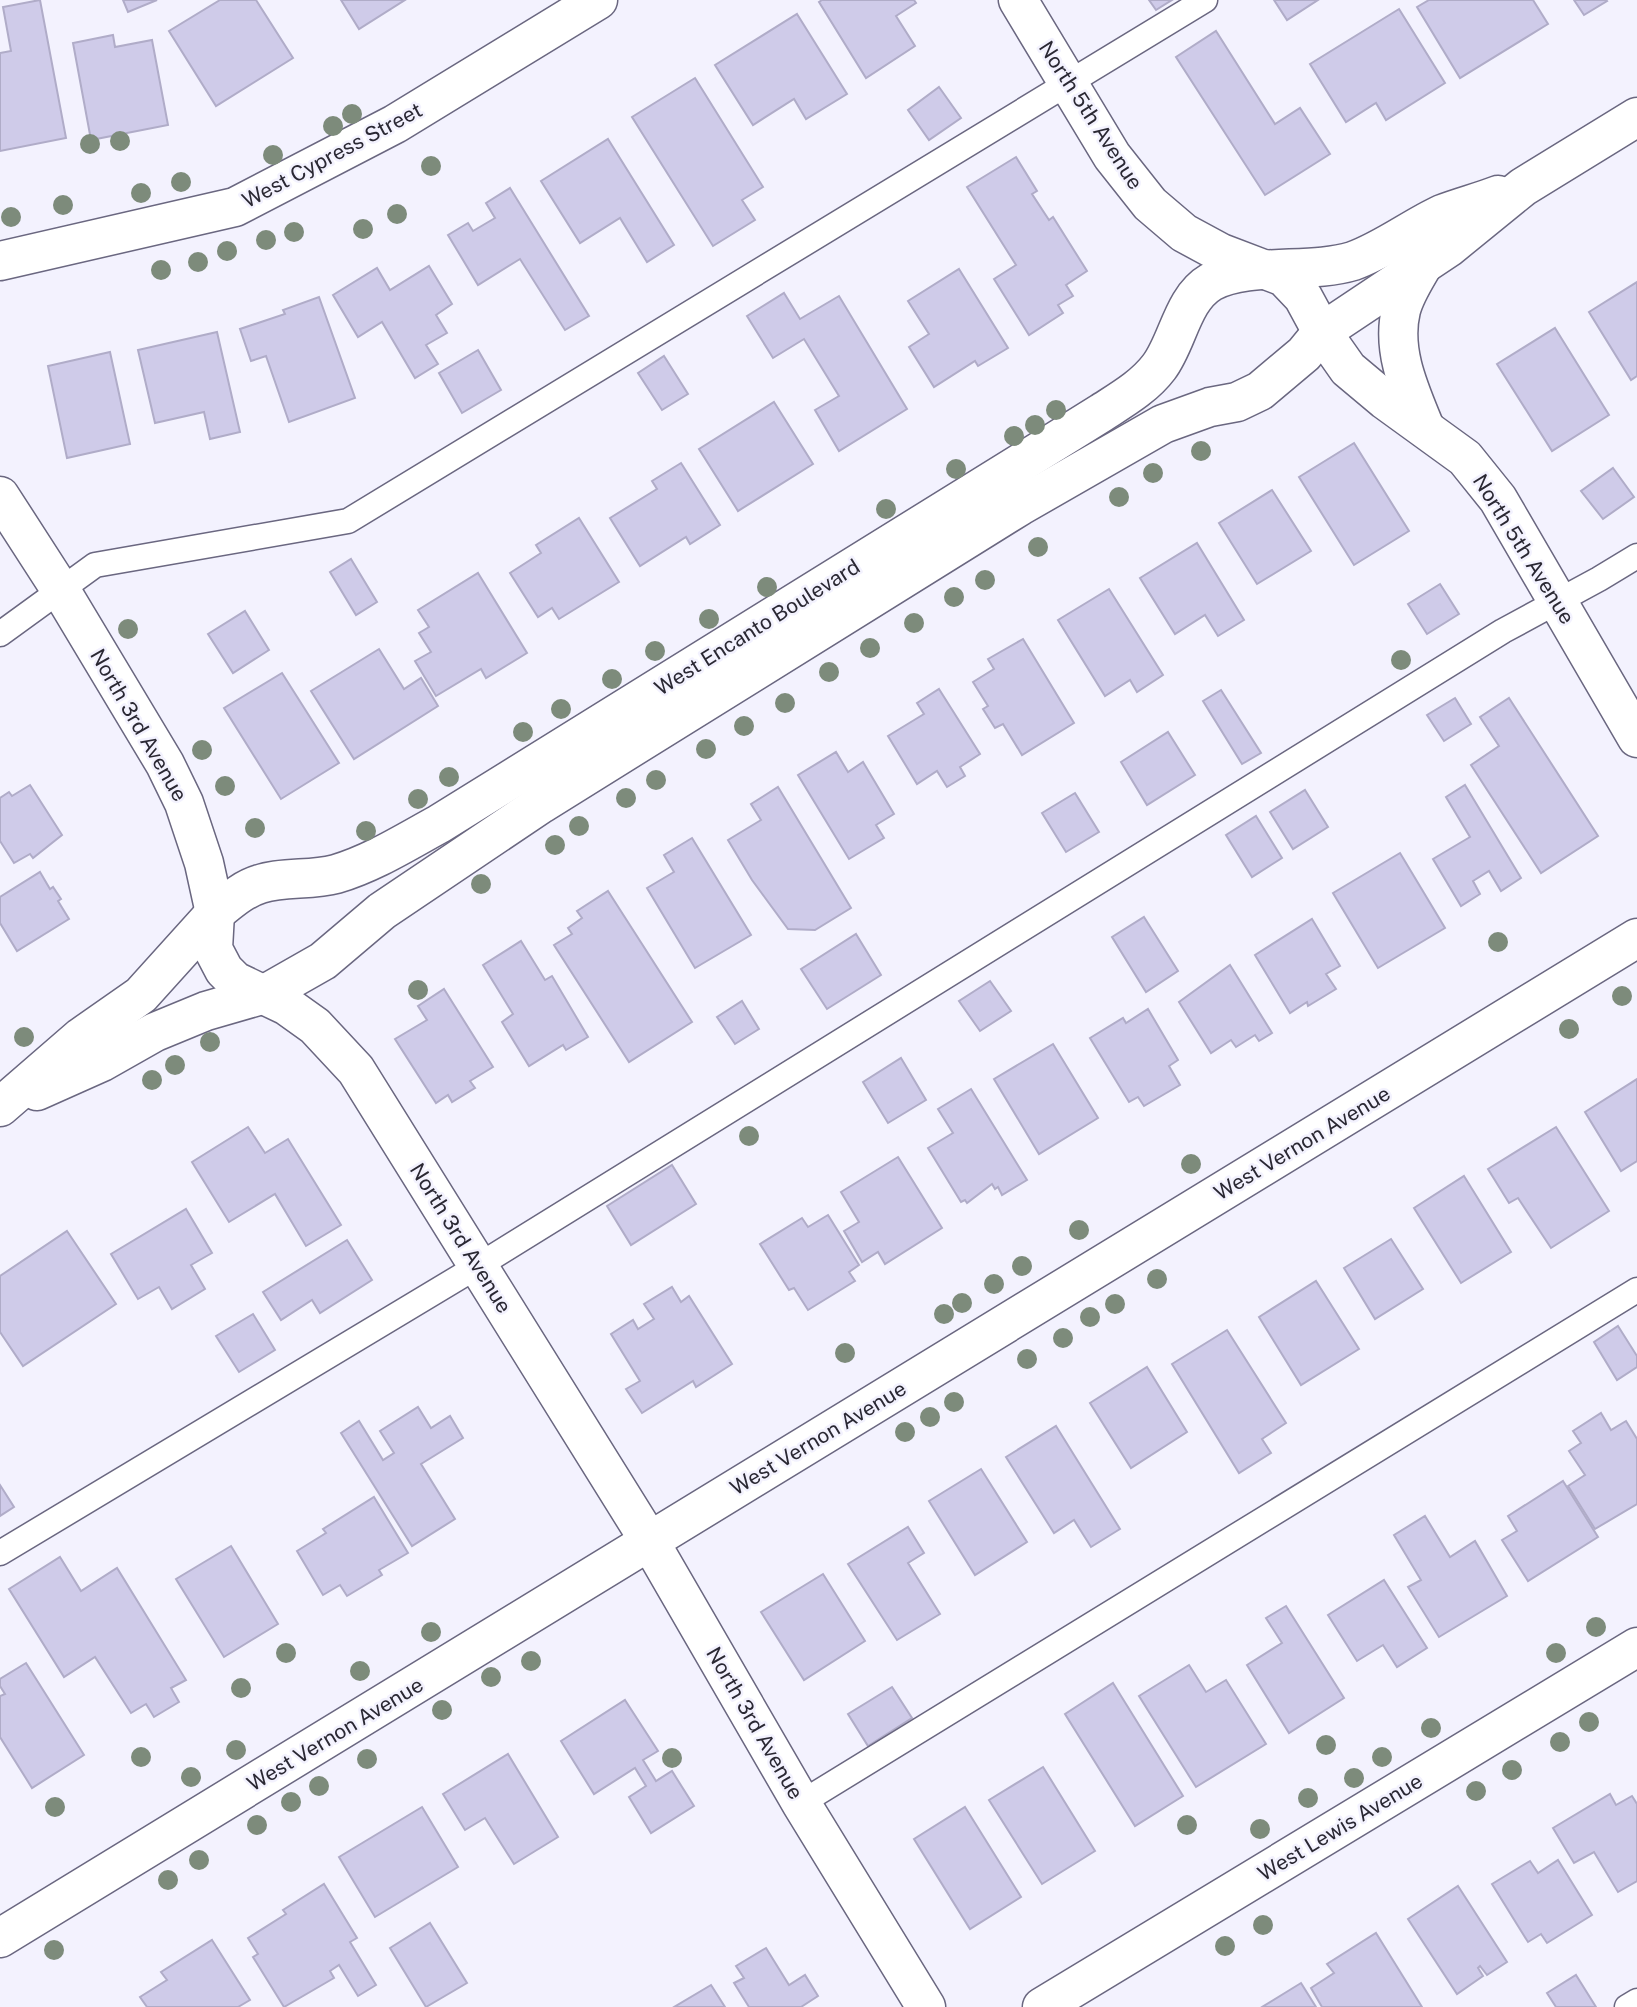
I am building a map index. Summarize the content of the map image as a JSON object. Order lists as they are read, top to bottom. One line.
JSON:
{"streets":{"street":["North 5th Avenue","West Cypress Street","West Encanto Boulevard","North 3rd Avenue","West Vernon Avenue","West Lewis Avenue"]},"crossings":[["North 5th Avenue","West Encanto Boulevard"],["West Encanto Boulevard","North 3rd Avenue"],["North 3rd Avenue","West Vernon Avenue"]]}
